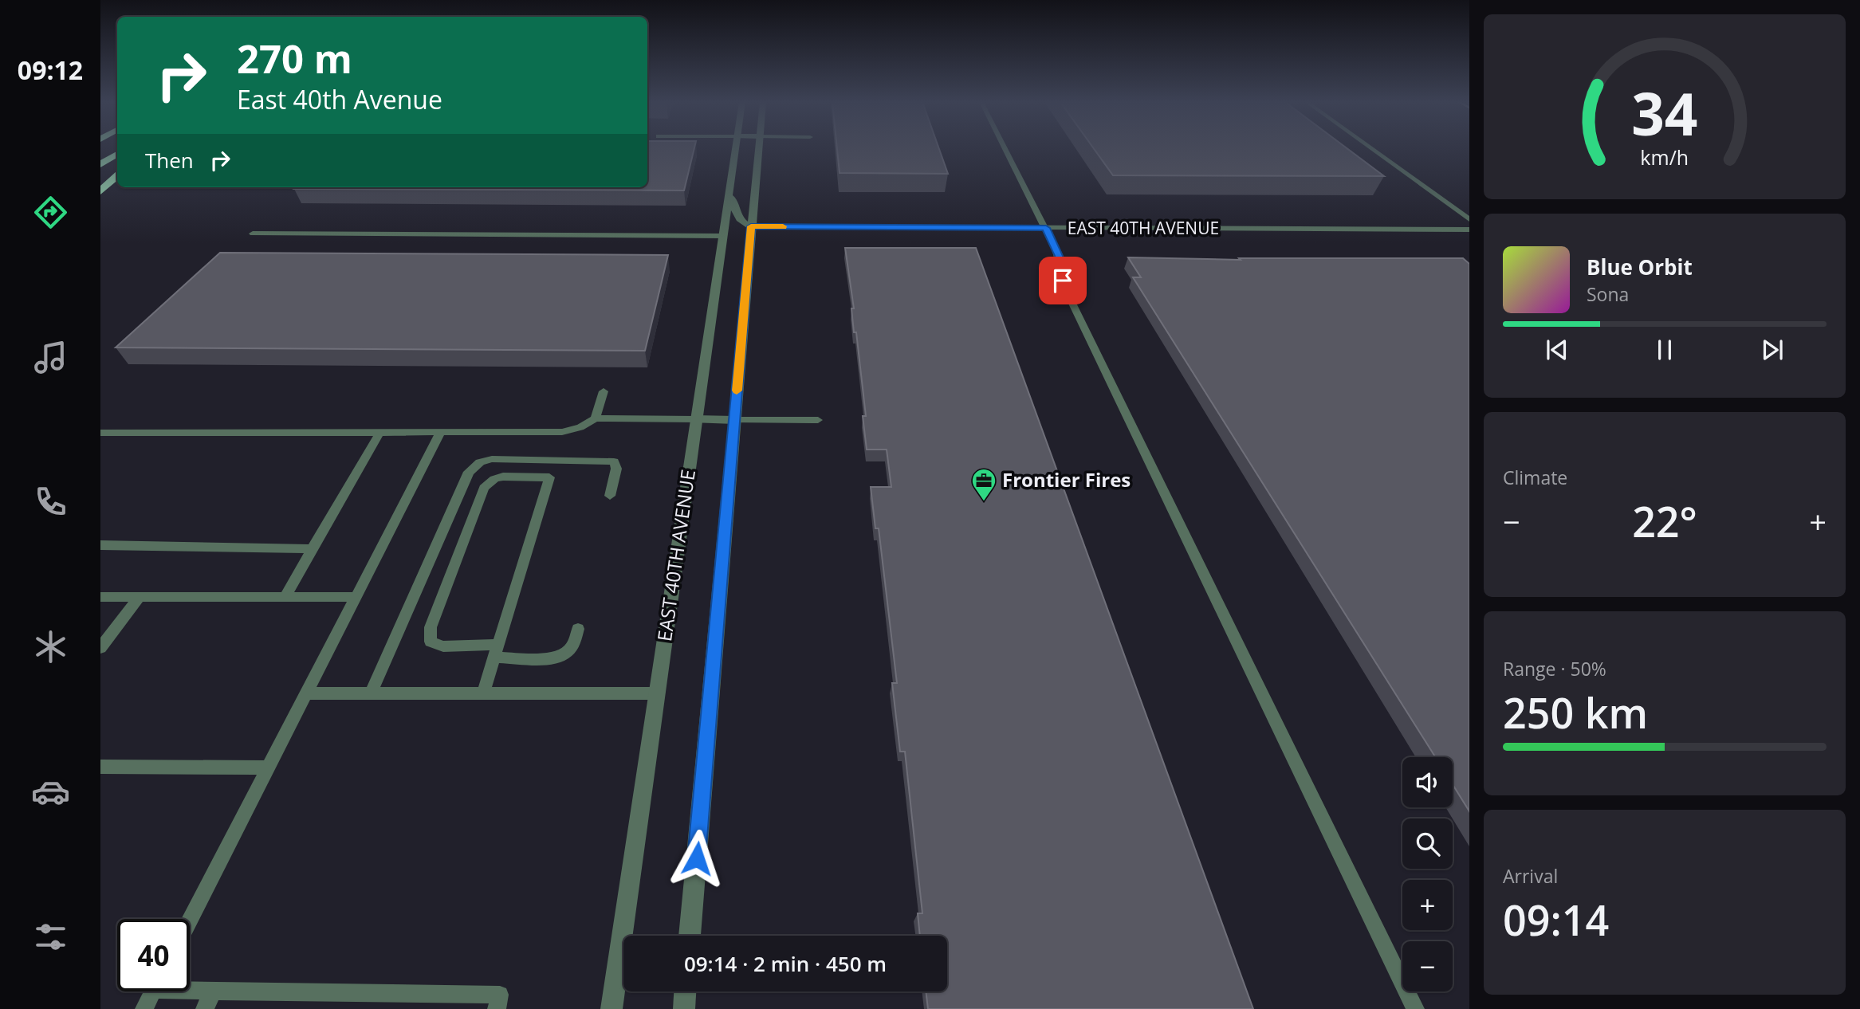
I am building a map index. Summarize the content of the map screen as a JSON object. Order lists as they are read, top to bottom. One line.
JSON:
{"streets":{"street":["EAST 40TH AVENUE"]},"places":{"office":["Frontier Fires"]},"page":{"tabs":"09:12","turn":["270 m","East 40th Avenue"],"then":"Then","song":["Blue Orbit","Sona"],"tile":["Climate",["Range · 50%","250 km"],["Arrival","09:14"]],"heat":["−","22°","+"],"map_buttons":["+","−"],"limit":"40","trip":"09:14 · 2 min · 450 m","gauge":["34","km/h"]}}
